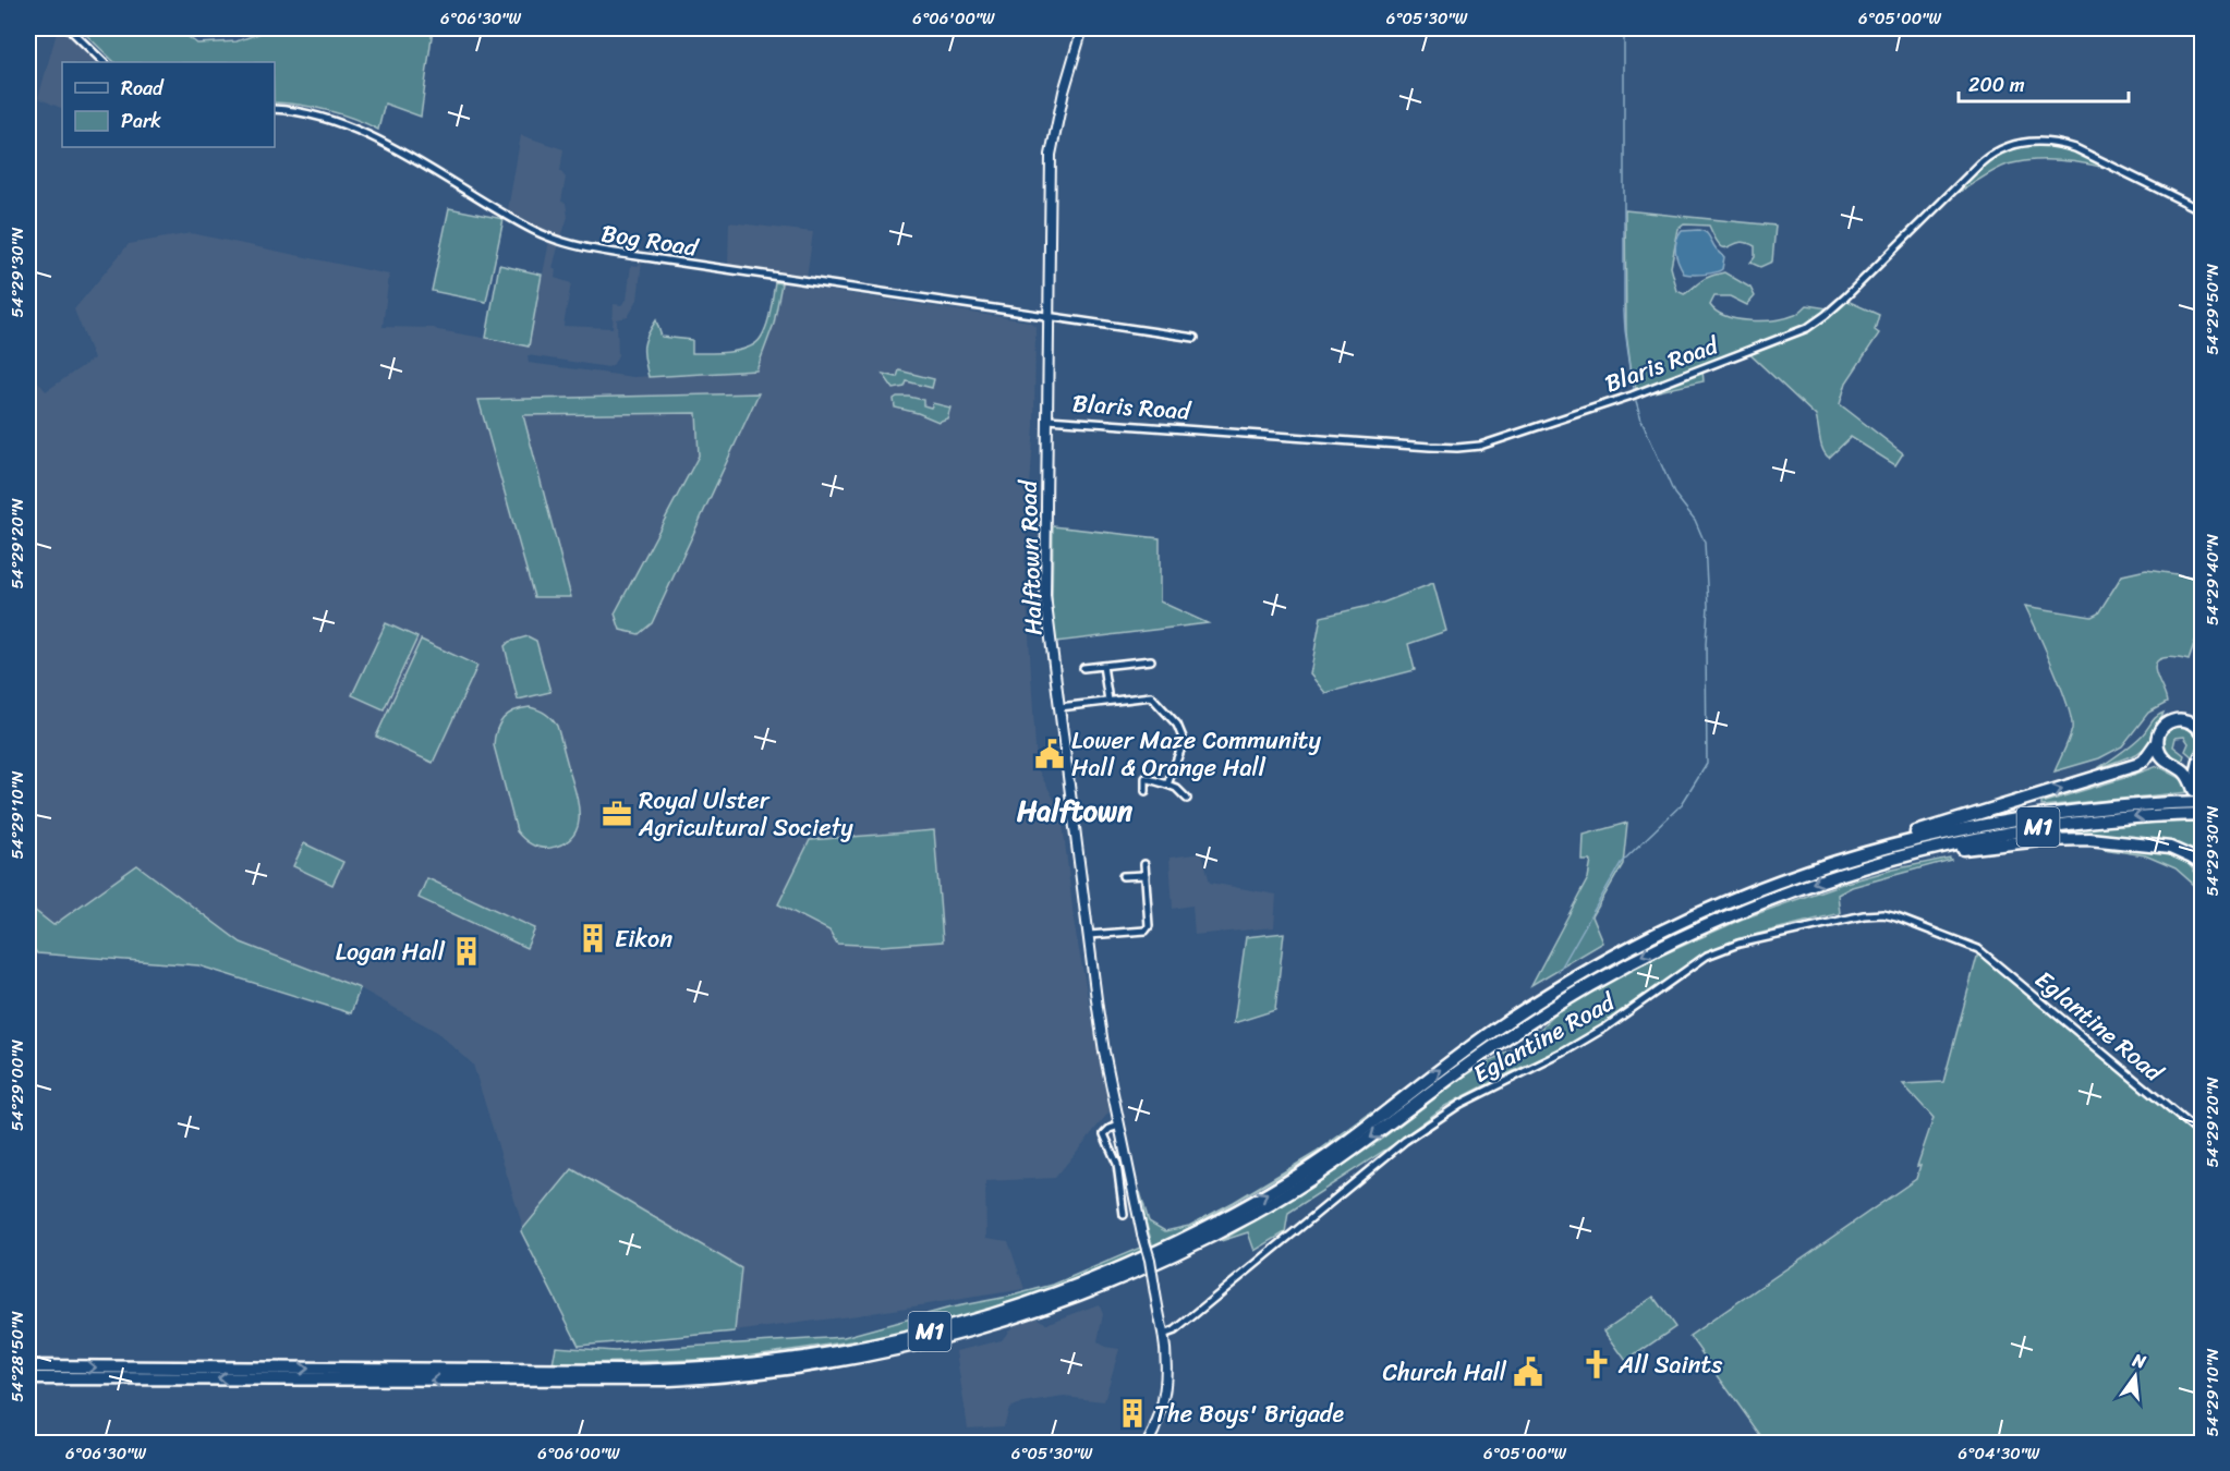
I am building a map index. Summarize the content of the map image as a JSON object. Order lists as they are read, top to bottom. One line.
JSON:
{"streets":{"highway":["M1"],"street":["Bog Road","Blaris Road","Halftown Road","Eglantine Road"]},"crossings":[["Bog Road","Halftown Road"],["Blaris Road","Halftown Road"],["Halftown Road","Eglantine Road"]],"districts":["Halftown"],"places":{"public building":["Lower Maze Community Hall & Orange Hall","Church Hall"],"office":["Royal Ulster Agricultural Society"],"building":["Eikon","Logan Hall","The Boys' Brigade"],"church":["All Saints"]},"legend":["Road","Park"],"scale_bar":"200 m","north":"top","coordinates":["6°06'30\"W","6°06'00\"W","6°05'30\"W","6°05'00\"W","54°29'30\"N","54°29'50\"N","54°29'20\"N","54°29'40\"N","54°29'10\"N","54°29'00\"N","54°28'50\"N","6°04'30\"W"]}
